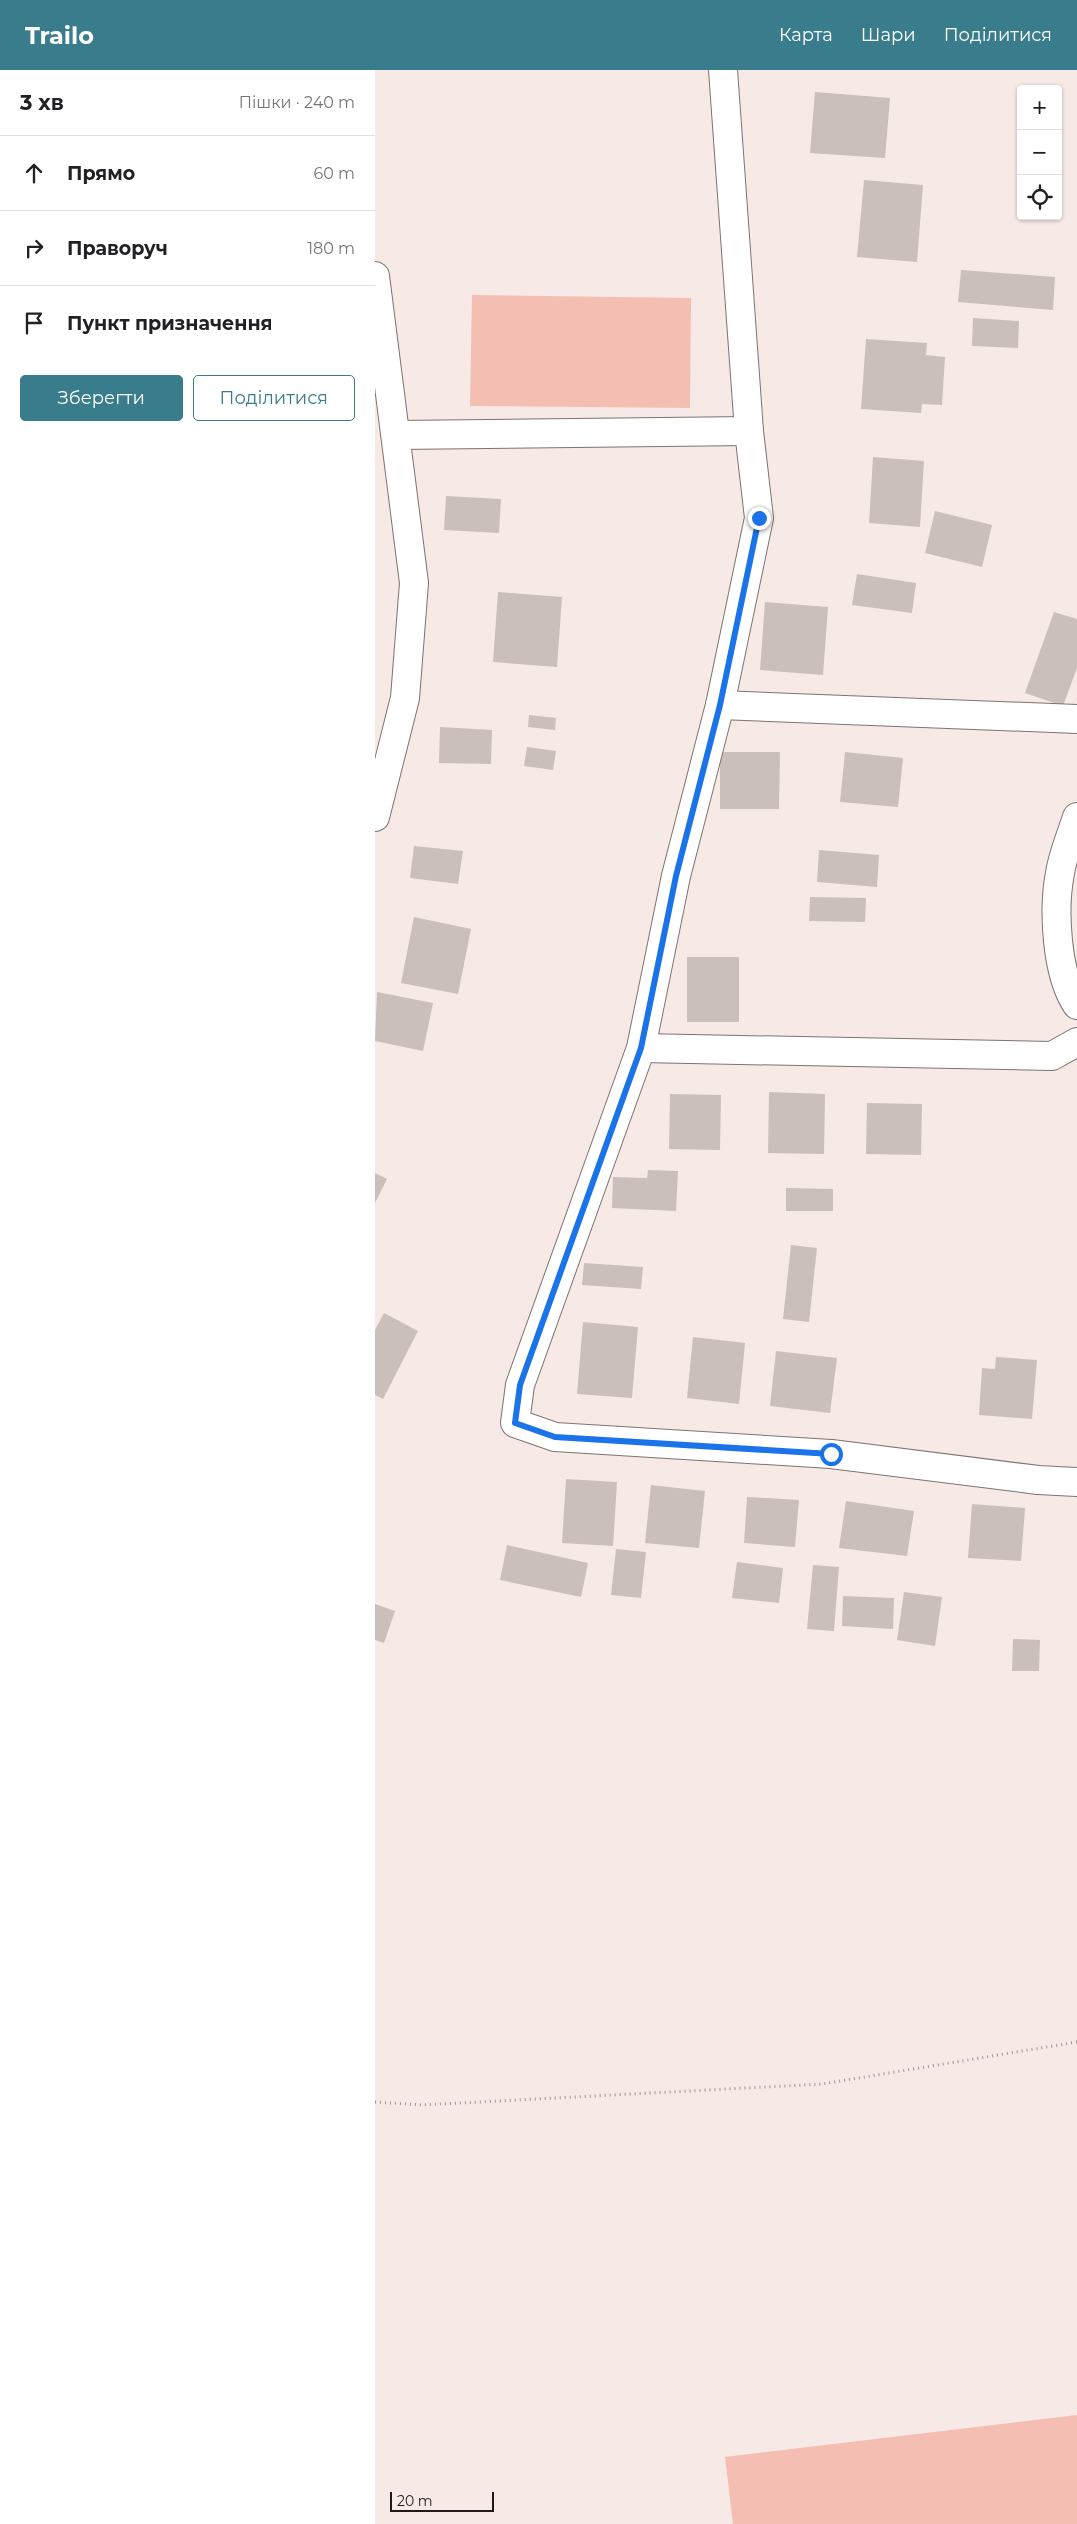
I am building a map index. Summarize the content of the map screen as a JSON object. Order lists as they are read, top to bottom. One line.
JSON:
{"scale_bar":"20 m","page":{"header":"Trailo","nav":["Карта","Шари","Поділитися"],"heading":["3 хв","Пішки · 240 m"],"map_buttons":["+","−"],"list":[["Прямо","60 m"],["Праворуч","180 m"],"Пункт призначення"],"buttons":["Зберегти","Поділитися"],"scale":"20 m"}}
